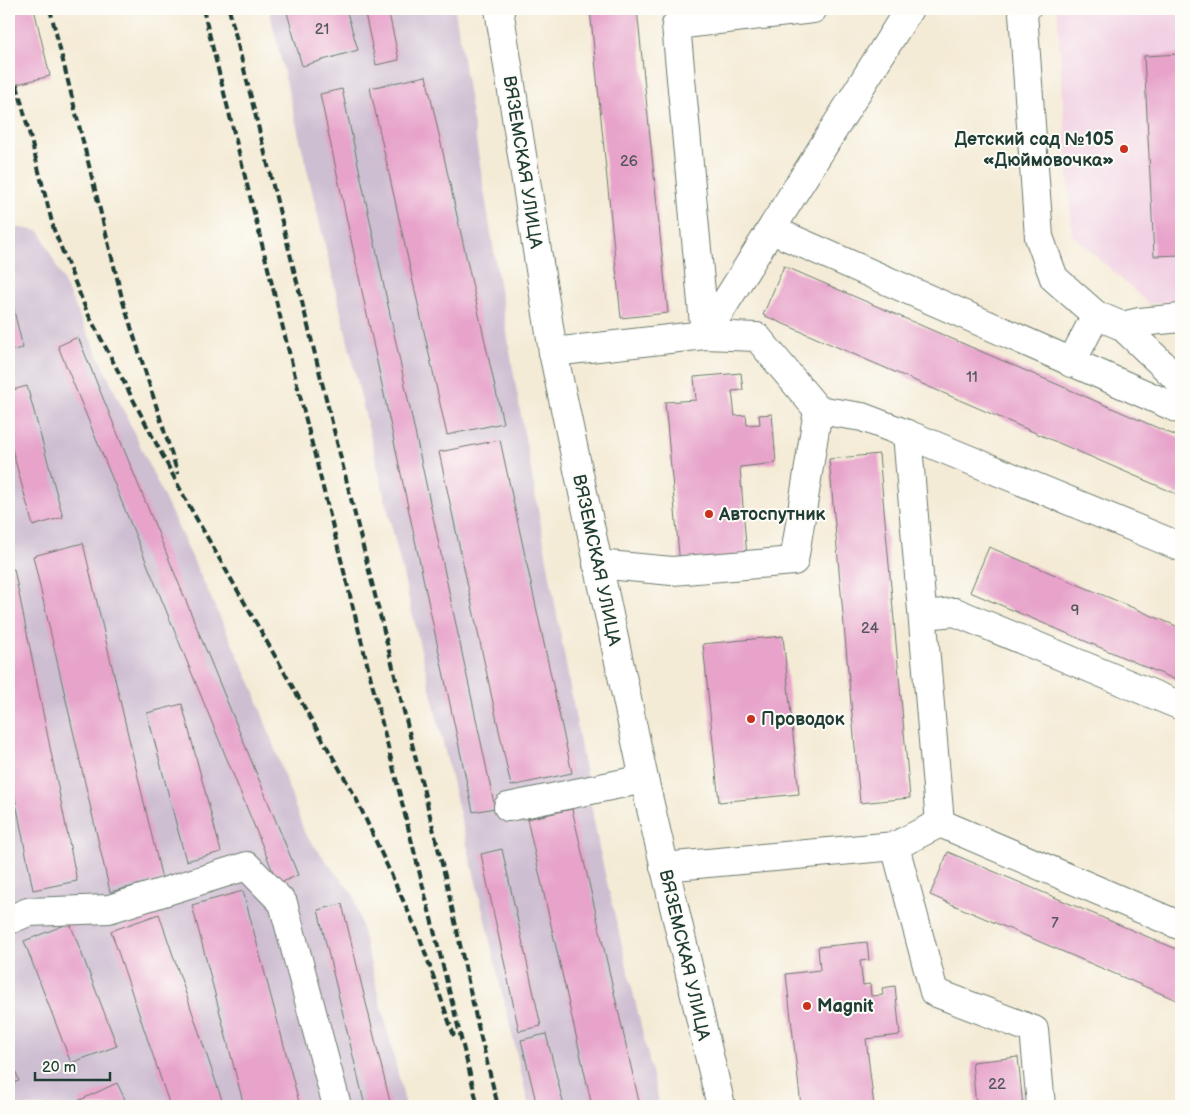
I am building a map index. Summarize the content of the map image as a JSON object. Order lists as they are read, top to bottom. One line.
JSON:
{"streets":{"street":["ВЯЗЕМСКАЯ УЛИЦА"]},"places":["Детский сад №105 «Дюймовочка»","Автоспутник","Проводок","Magnit"],"house_numbers":["21","26","11","9","24","7","22"],"scale_bar":"20 m"}
